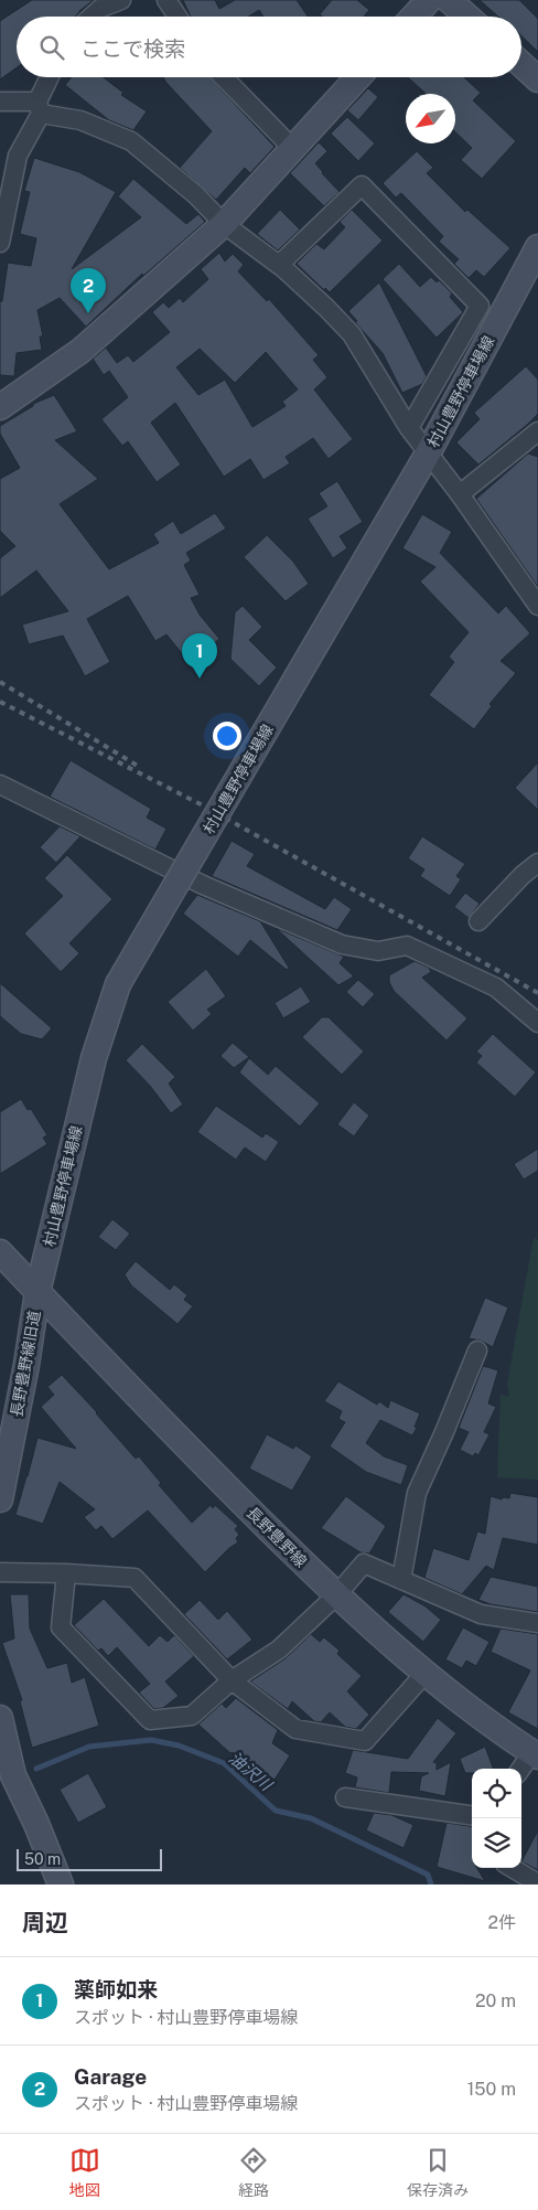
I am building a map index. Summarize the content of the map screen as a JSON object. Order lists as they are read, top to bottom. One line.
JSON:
{"streets":{"main road":["村山豊野停車場線","長野豊野線旧道","長野豊野線"]},"crossings":[["村山豊野停車場線","長野豊野線旧道"],["村山豊野停車場線","長野豊野線"],["長野豊野線旧道","長野豊野線"]],"water":["油沢川"],"scale_bar":"50 m","north":"bottom left","page":{"search":"ここで検索","pins":["2","1"],"scale":"50 m","heading":["周辺","2件"],"list":[{"mark":"1","name":"薬師如来","note":"スポット · 村山豊野停車場線","value":"20 m"},{"mark":"2","name":"Garage","note":"スポット · 村山豊野停車場線","value":"150 m"}],"nav":["地図","経路","保存済み"]}}
